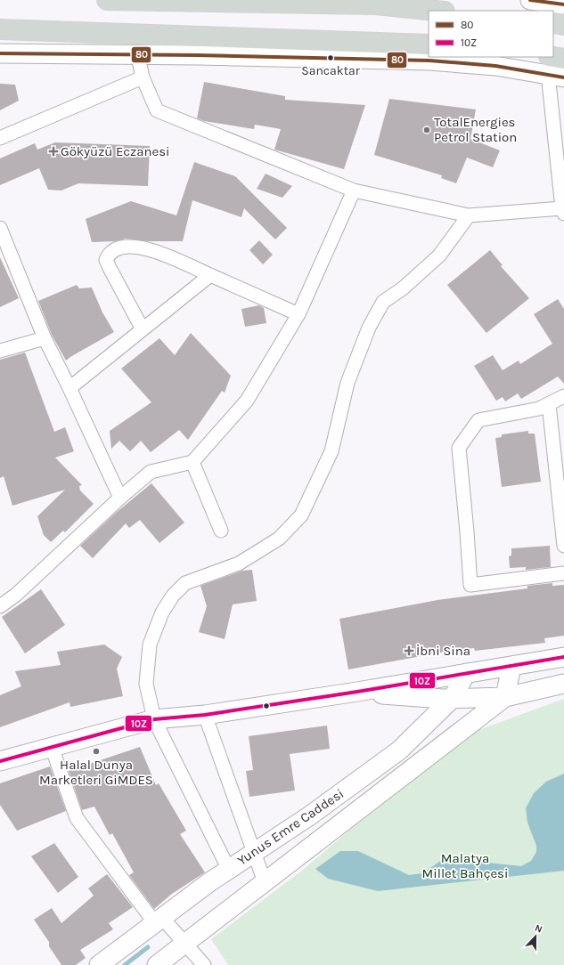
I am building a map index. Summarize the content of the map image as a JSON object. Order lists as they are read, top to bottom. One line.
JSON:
{"streets":{"main road":["Yunus Emre Caddesi"]},"parks":["Malatya Millet Bahçesi"],"places":{"other":["Sancaktar","TotalEnergies Petrol Station","Halal Dunya Marketleri GiMDES"],"health":["Gökyüzü Eczanesi","İbni Sina"]},"lines":["transit line 80","transit line 10Z"],"legend":["80","10Z"],"north":"top"}
